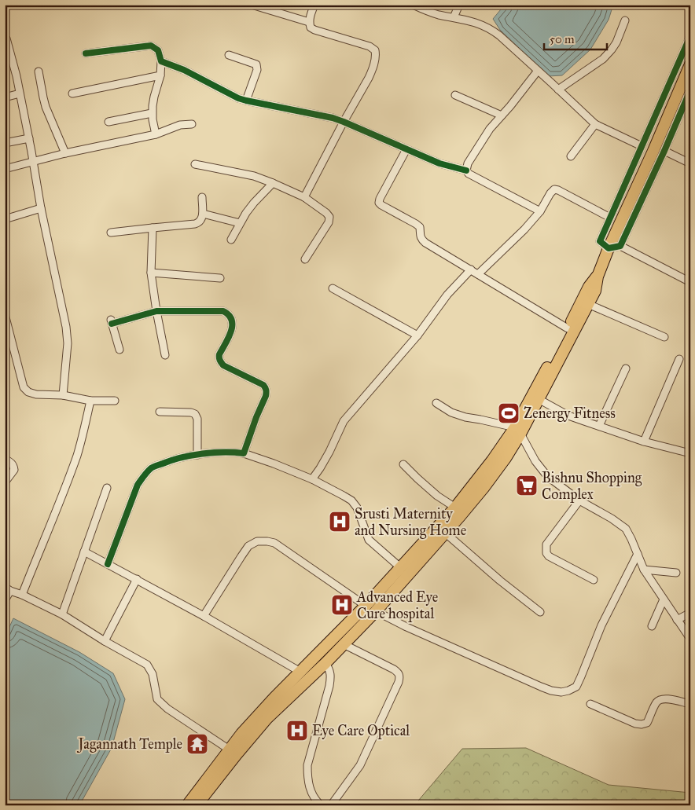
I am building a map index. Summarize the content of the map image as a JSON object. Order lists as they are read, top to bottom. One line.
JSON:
{"places":{"sports":["Zenergy Fitness"],"supermarket":["Bishnu Shopping Complex"],"hospital":["Srusti Maternity and Nursing Home","Advanced Eye Cure hospital","Eye Care Optical"],"temple":["Jagannath Temple"]},"scale_bar":"50 m"}
